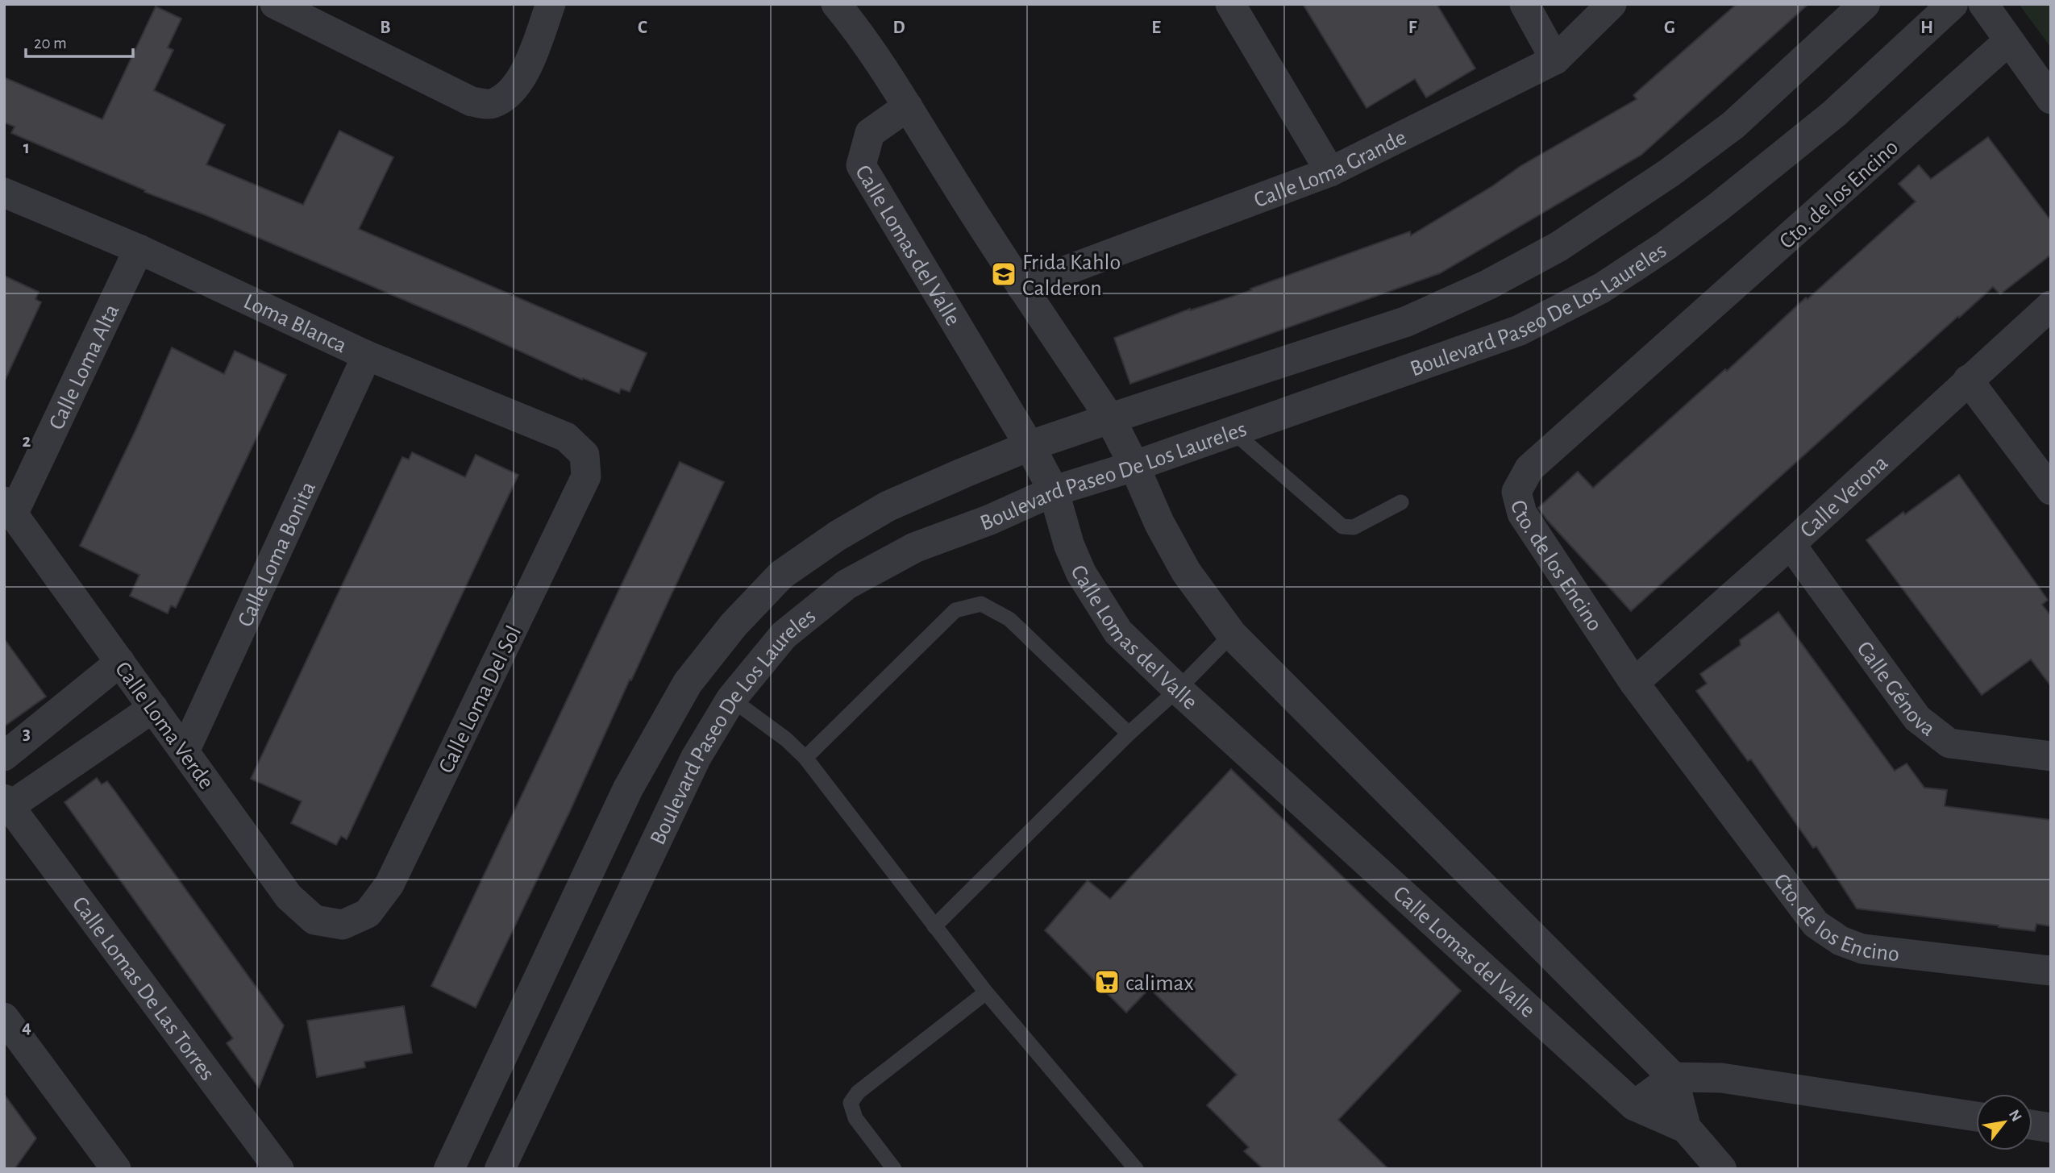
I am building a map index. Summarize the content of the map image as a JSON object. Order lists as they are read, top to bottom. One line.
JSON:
{"streets":{"street":["Calle Loma Grande","Cto. de los Encino","Calle Lomas del Valle","Boulevard Paseo De Los Laureles","Loma Blanca","Calle Loma Alta","Calle Verona","Calle Loma Bonita","Calle Génova","Calle Loma Del Sol","Calle Loma Verde","Calle Lomas De Las Torres"]},"crossings":[["Cto. de los Encino","Calle Verona"],["Calle Lomas del Valle","Boulevard Paseo De Los Laureles"],["Loma Blanca","Calle Loma Alta"],["Loma Blanca","Calle Loma Bonita"],["Loma Blanca","Calle Loma Del Sol"],["Calle Loma Alta","Calle Loma Verde"],["Calle Verona","Calle Génova"],["Calle Loma Bonita","Calle Loma Verde"],["Calle Loma Del Sol","Calle Loma Verde"]],"places":{"school or university":["Frida Kahlo Calderon"],"supermarket":["calimax"]},"scale_bar":"20 m","north":"top right","grid":{"columns":["B","C","D","E","F","G","H"],"rows":["1","2","3","4"]}}
